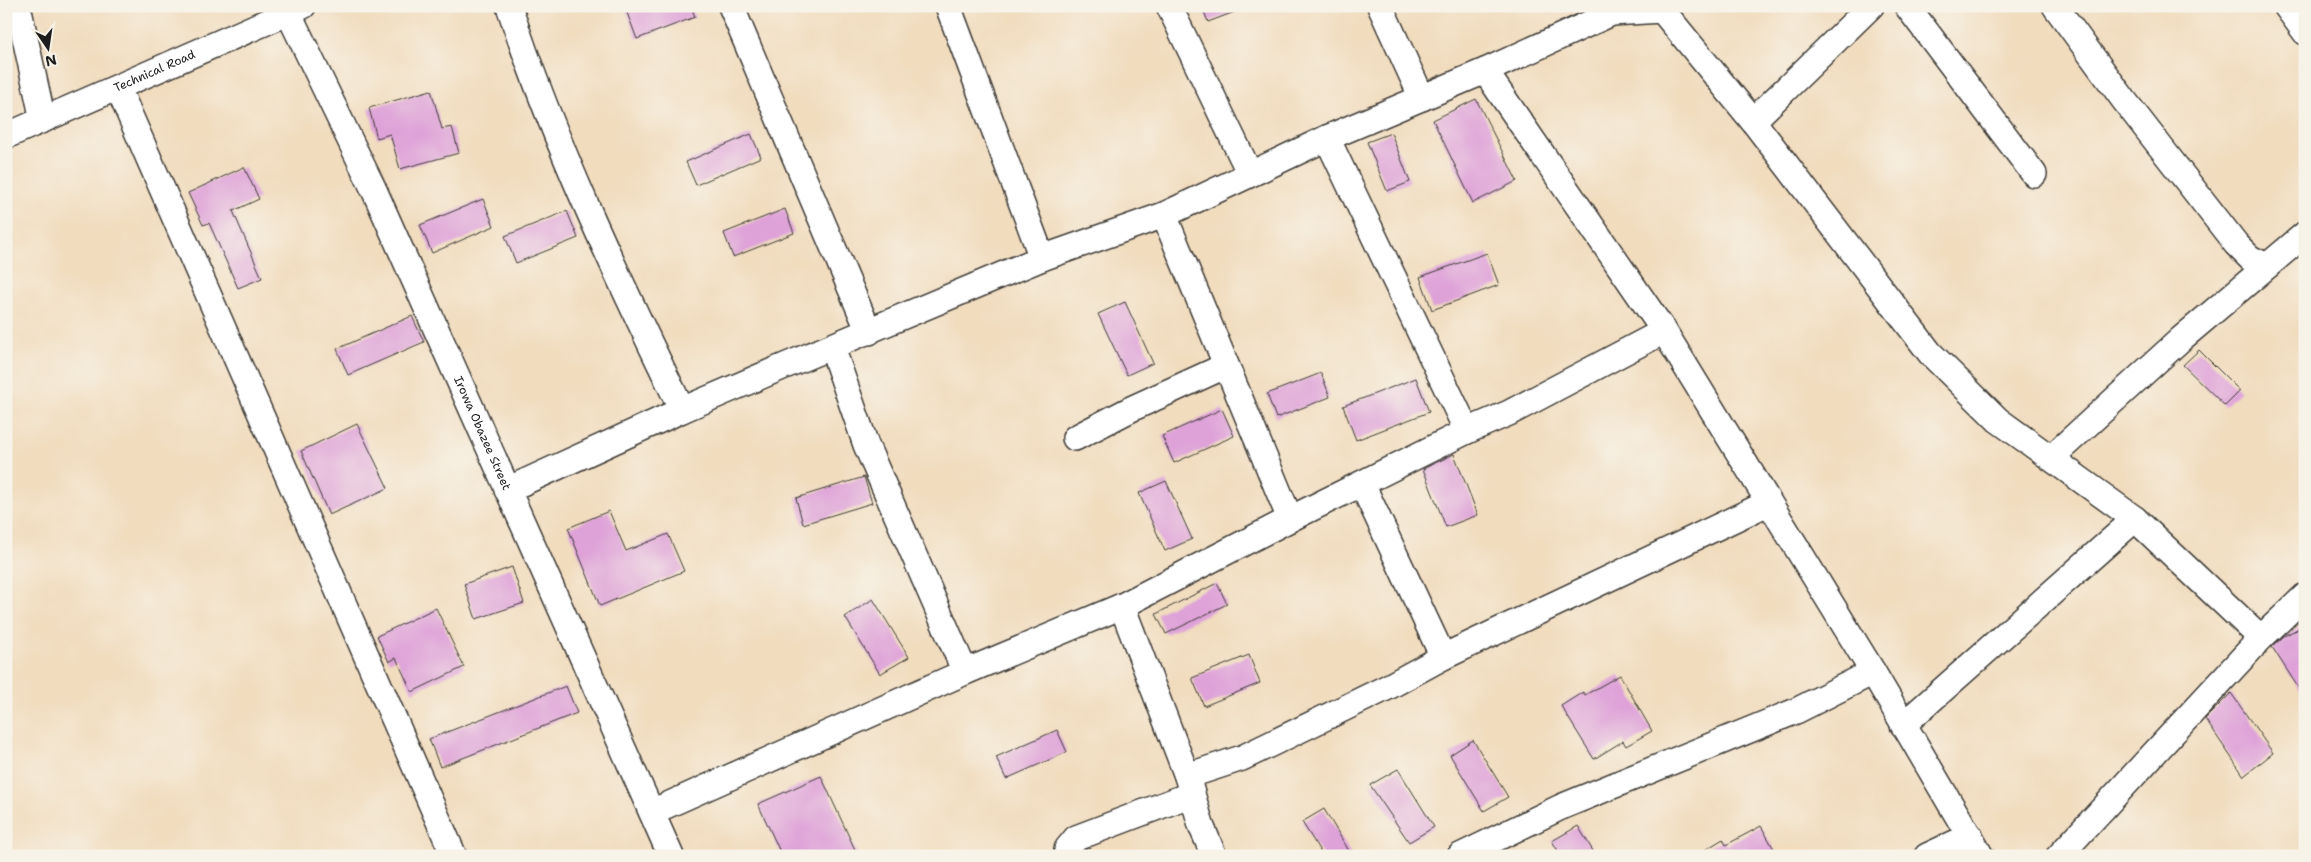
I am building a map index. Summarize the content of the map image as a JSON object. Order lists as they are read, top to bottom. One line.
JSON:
{"streets":{"street":["Technical Road","Irowa Obazee Street"]},"crossings":[["Technical Road","Irowa Obazee Street"]],"north":"bottom"}
